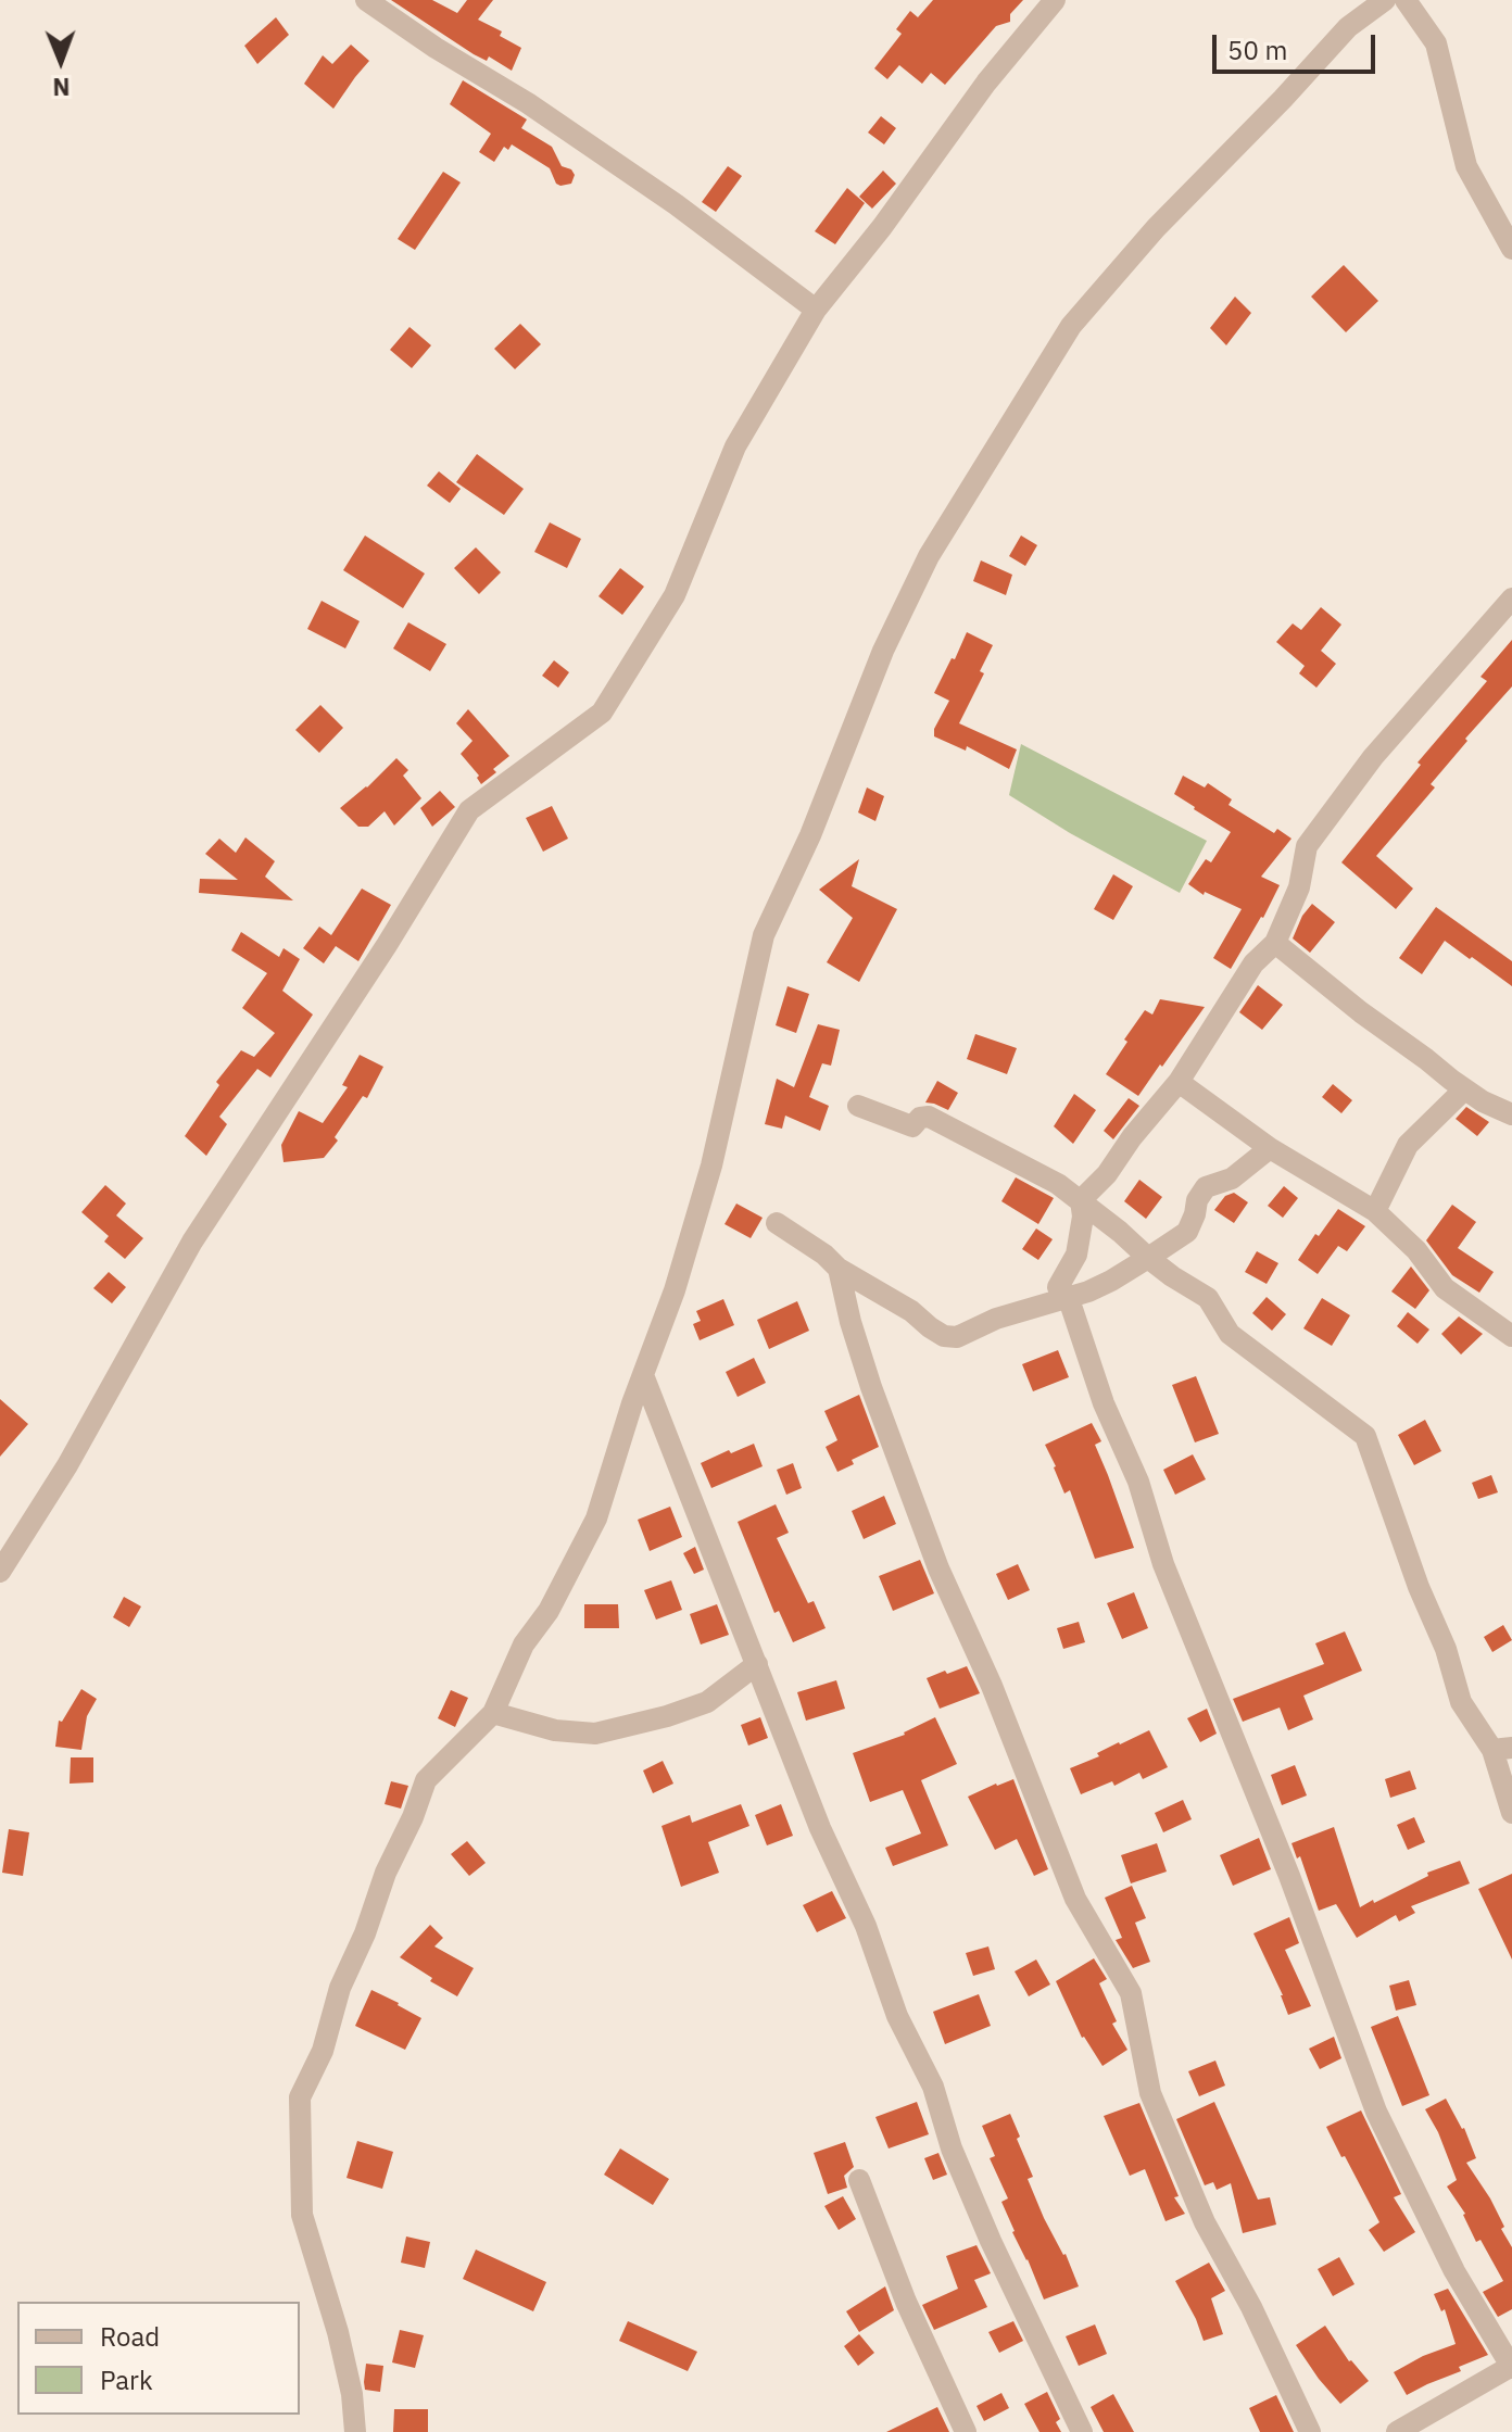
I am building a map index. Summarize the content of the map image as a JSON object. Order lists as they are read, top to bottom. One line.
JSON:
{"legend":["Road","Park"],"scale_bar":"50 m","north":"bottom"}
